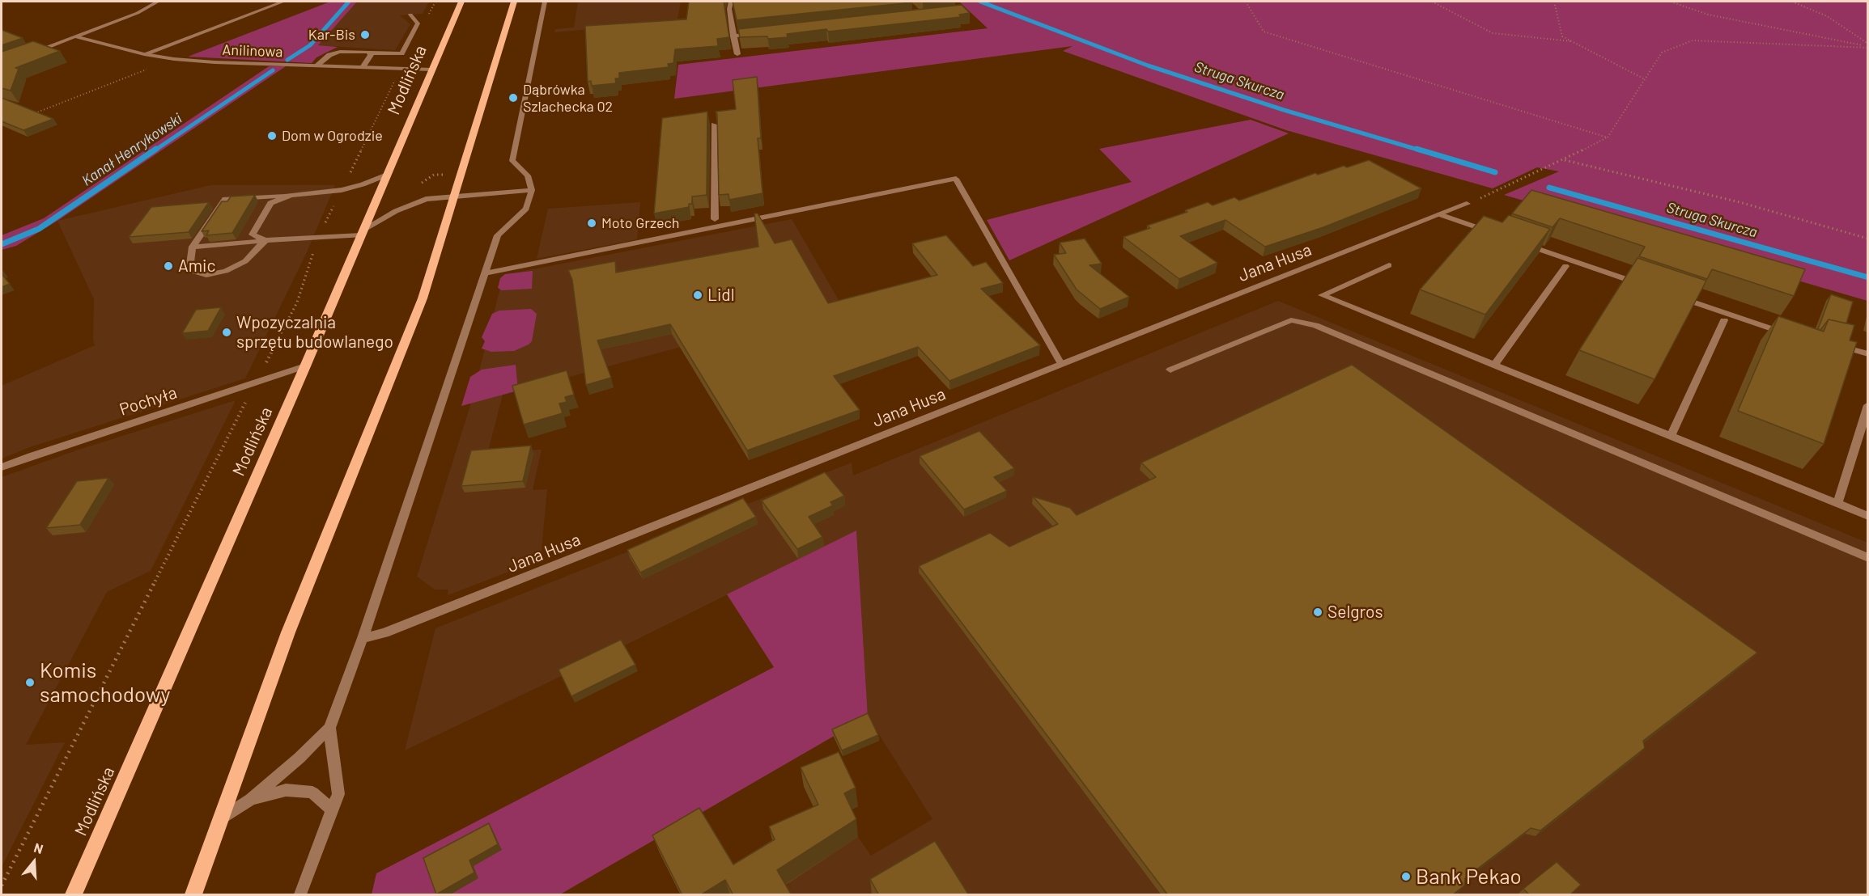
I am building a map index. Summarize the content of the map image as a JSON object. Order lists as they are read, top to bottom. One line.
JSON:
{"streets":{"main road":["Modlińska"],"street":["Anilinowa","Jana Husa","Pochyła"]},"crossings":[["Anilinowa","Modlińska"],["Modlińska","Pochyła"]],"water":["Struga Skurcza","Kanał Henrykowski"],"places":["Kar-Bis","Dąbrówka Szlachecka 02","Dom w Ogrodzie","Moto Grzech","Amic","Lidl","Wpozyczalnia sprzętu budowlanego","Selgros","Komis samochodowy","Bank Pekao"],"north":"top"}
